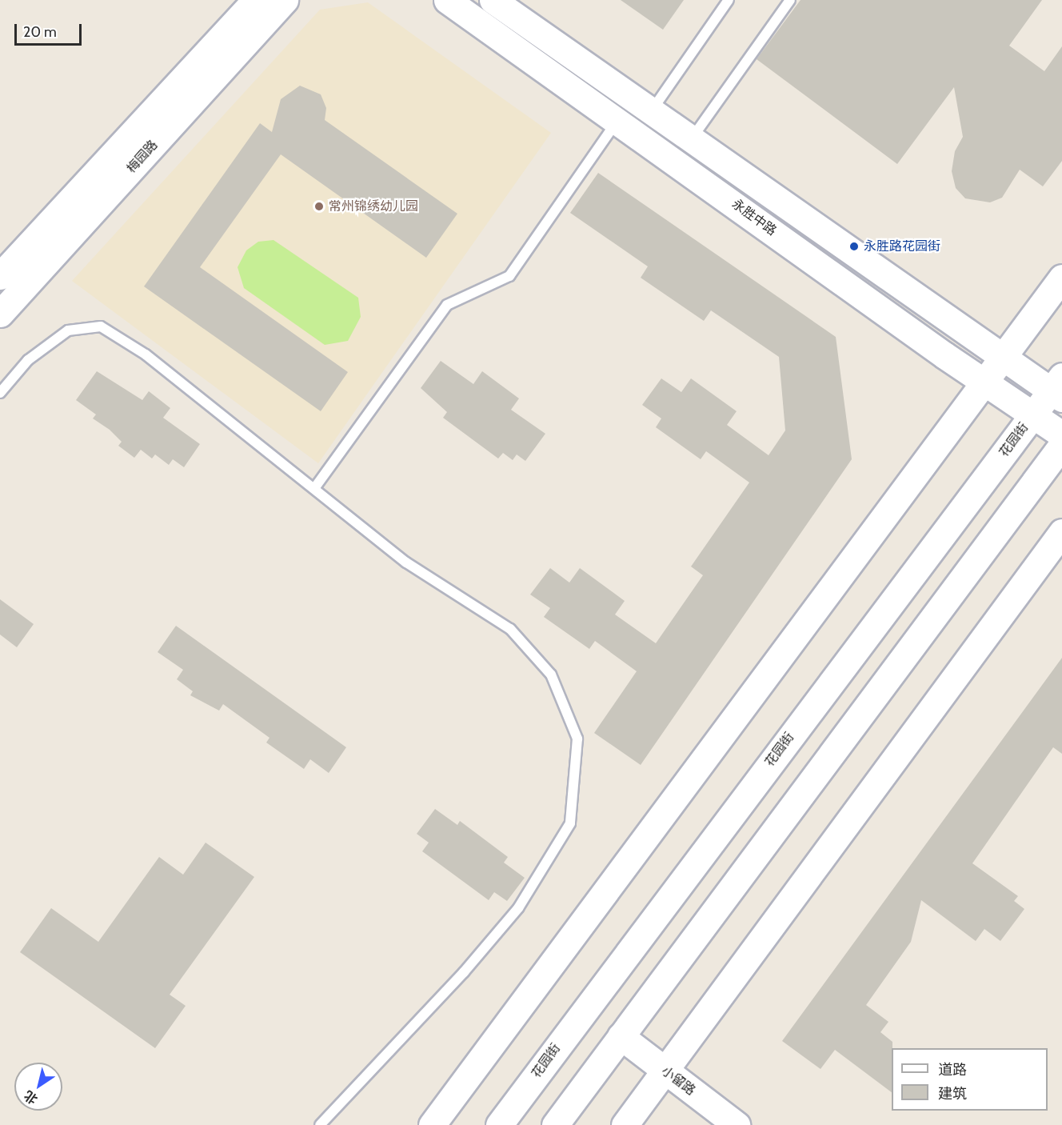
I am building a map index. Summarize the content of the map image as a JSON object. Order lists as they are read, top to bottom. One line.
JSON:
{"streets":{"street":["梅园路","永胜中路","花园街","小留路"]},"crossings":[["永胜中路","花园街"]],"places":["常州锦绣幼儿园","永胜路花园街"],"legend":["道路","建筑"],"scale_bar":"20 m","north":"bottom left"}
